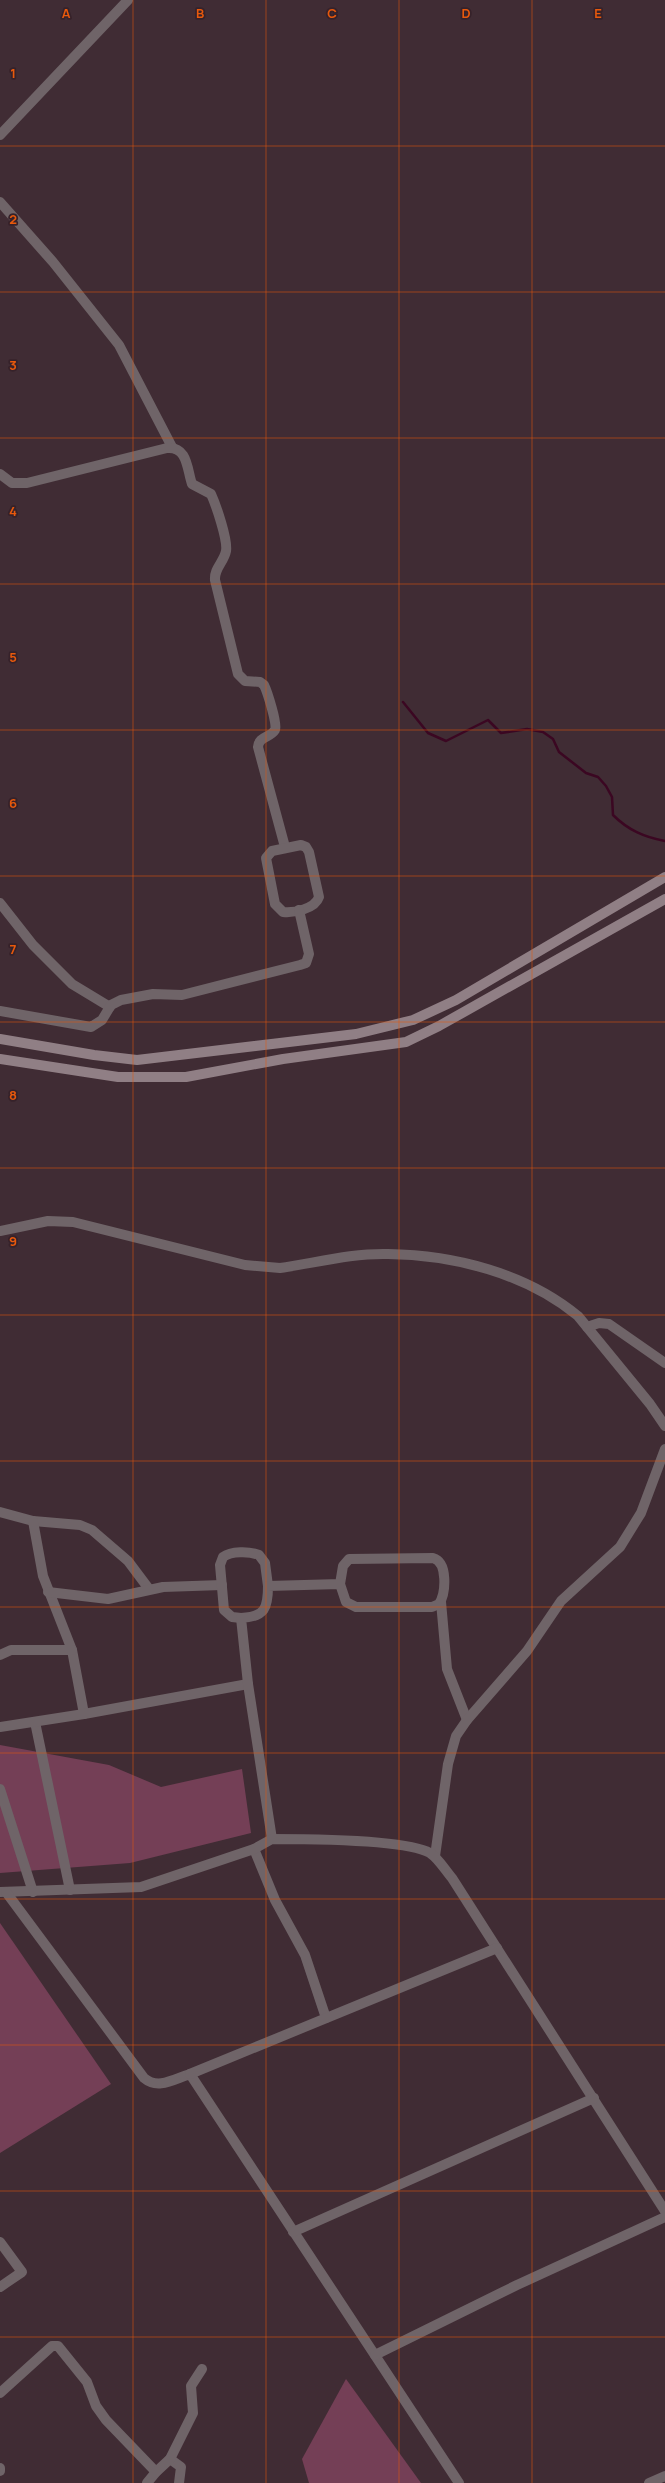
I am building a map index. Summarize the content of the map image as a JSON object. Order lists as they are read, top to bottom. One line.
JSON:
{"grid":{"columns":["A","B","C","D","E"],"rows":["1","2","3","4","5","6","7","8","9"]}}
